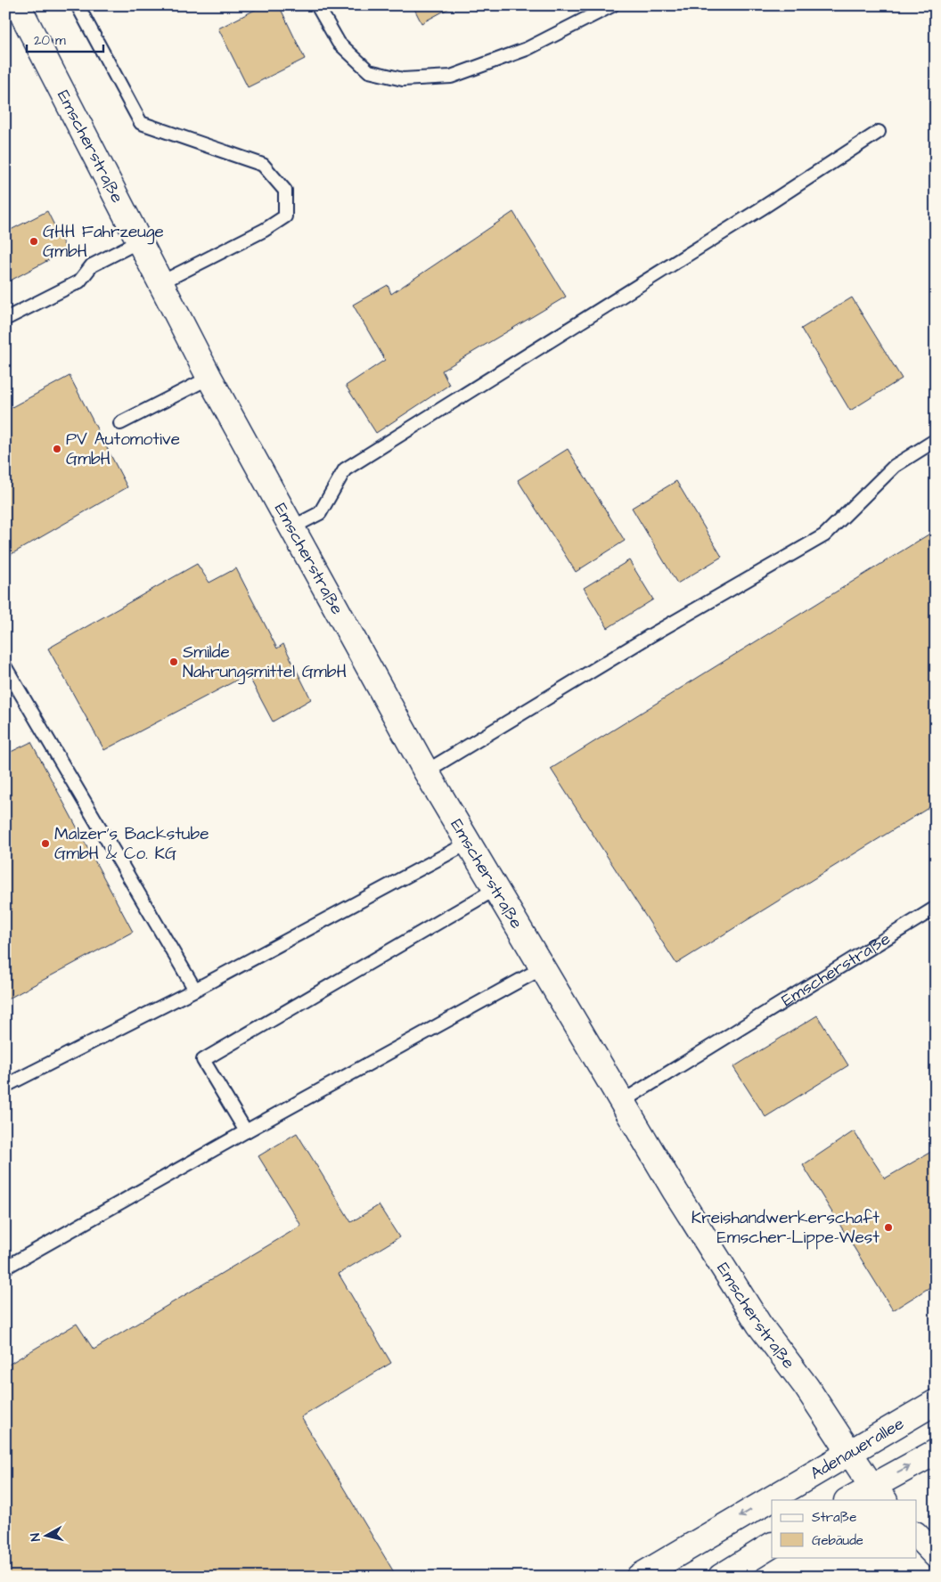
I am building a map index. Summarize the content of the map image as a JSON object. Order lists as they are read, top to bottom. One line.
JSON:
{"streets":{"street":["Emscherstraße","Adenauerallee"]},"crossings":[["Emscherstraße","Adenauerallee"]],"places":["GHH Fahrzeuge GmbH","PV Automotive GmbH","Smilde Nahrungsmittel GmbH","Malzer's Backstube GmbH & Co. KG","Kreishandwerkerschaft Emscher-Lippe-West"],"legend":["Straße","Gebäude"],"scale_bar":"20 m","north":"left"}
